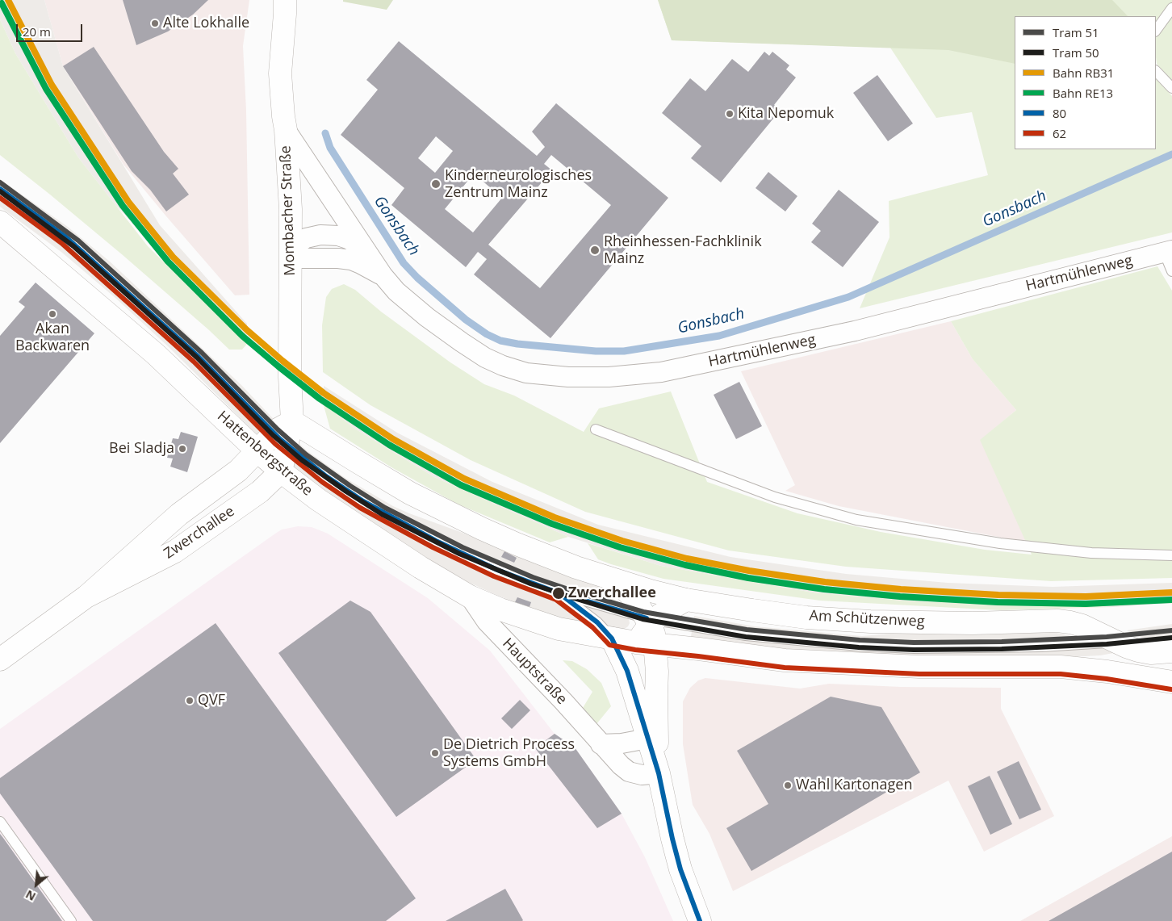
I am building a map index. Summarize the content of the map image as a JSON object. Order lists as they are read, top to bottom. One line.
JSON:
{"streets":{"main road":["Mombacher Straße","Hattenbergstraße","Zwerchallee","Am Schützenweg"],"street":["Hartmühlenweg","Hauptstraße"]},"crossings":[["Mombacher Straße","Hartmühlenweg"],["Mombacher Straße","Hattenbergstraße"],["Mombacher Straße","Zwerchallee"],["Hattenbergstraße","Zwerchallee"],["Hattenbergstraße","Am Schützenweg"],["Hattenbergstraße","Hauptstraße"]],"water":["Gonsbach"],"places":["Alte Lokhalle","Kita Nepomuk","Kinderneurologisches Zentrum Mainz","Rheinhessen-Fachklinik Mainz","Akan Backwaren","Bei Sladja","Zwerchallee","QVF","De Dietrich Process Systems GmbH","Wahl Kartonagen"],"lines":["rail line RB31","rail line RE13","tram line 51","transit line 80","tram line 50","transit line 62"],"legend":["Tram 51","Tram 50","Bahn RB31","Bahn RE13","80","62"],"scale_bar":"20 m","north":"bottom left"}
